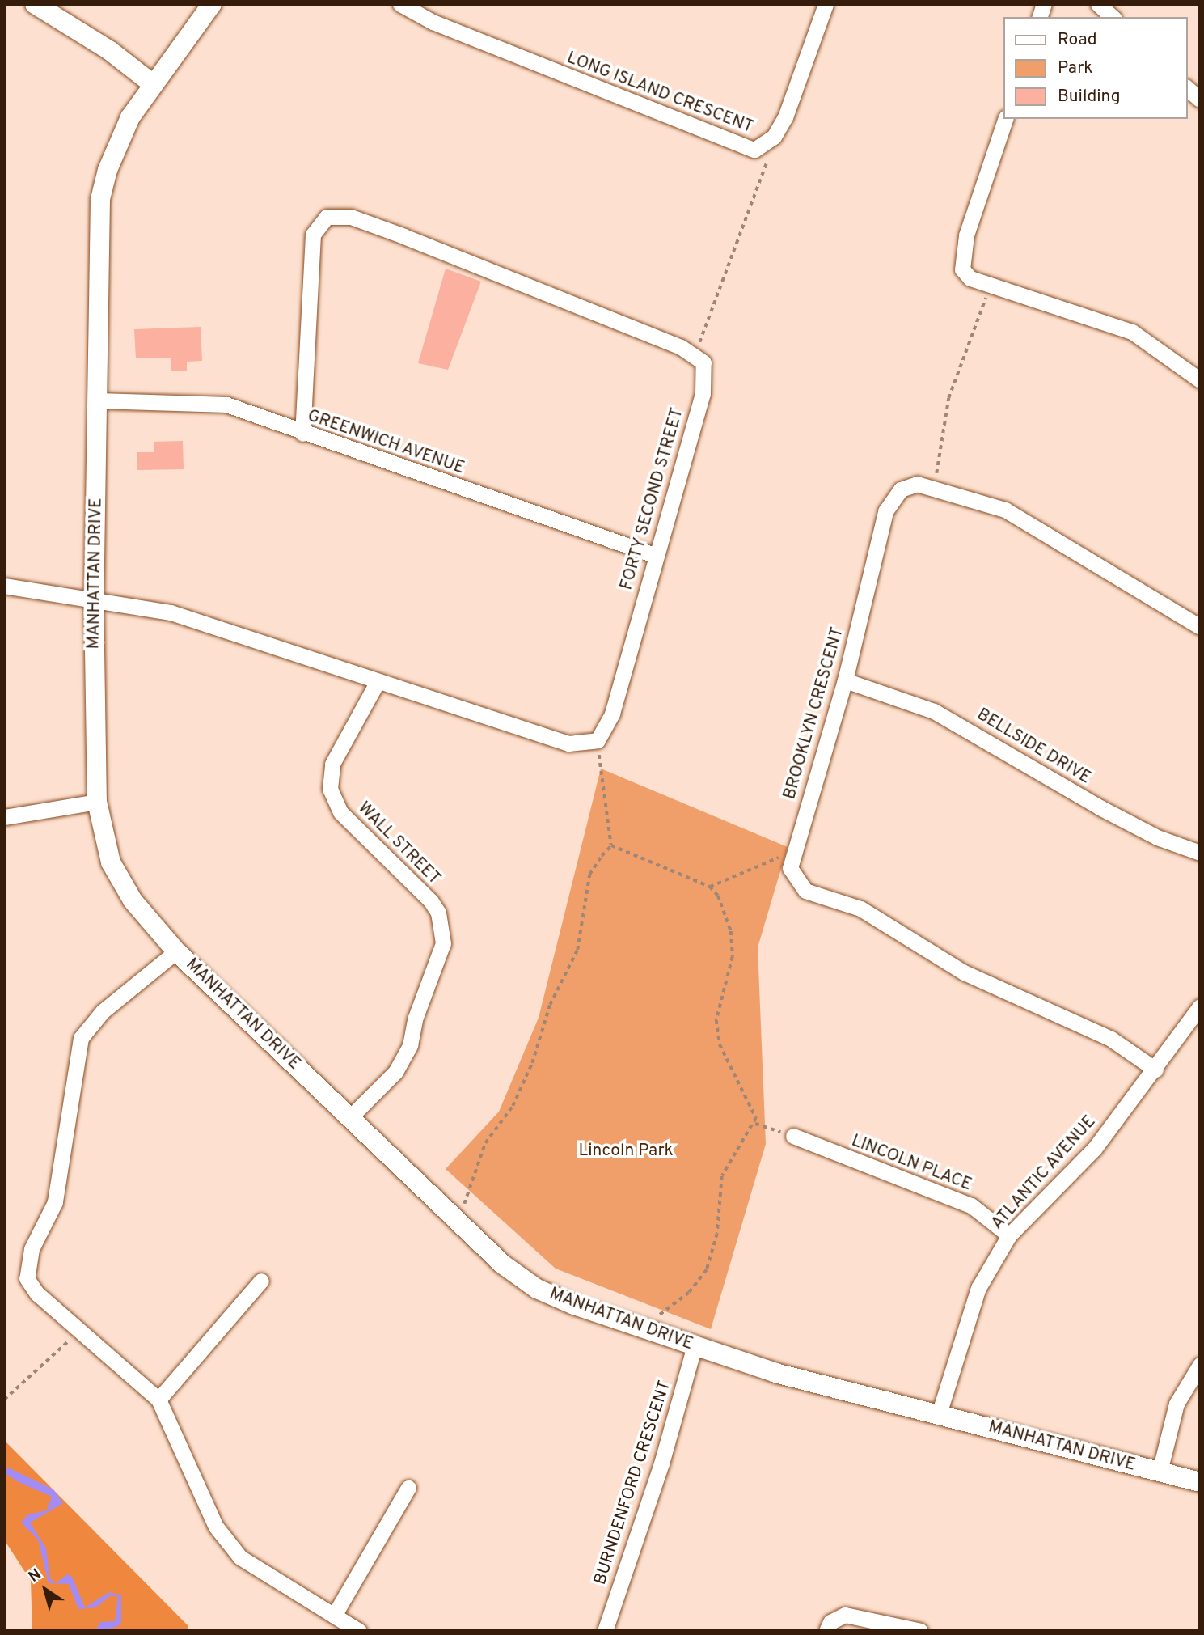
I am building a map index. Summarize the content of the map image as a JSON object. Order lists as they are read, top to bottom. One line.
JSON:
{"streets":{"street":["LONG ISLAND CRESCENT","GREENWICH AVENUE","FORTY SECOND STREET","MANHATTAN DRIVE","BROOKLYN CRESCENT","BELLSIDE DRIVE","WALL STREET","LINCOLN PLACE","ATLANTIC AVENUE","BURNDENFORD CRESCENT"]},"crossings":[["GREENWICH AVENUE","FORTY SECOND STREET"],["GREENWICH AVENUE","MANHATTAN DRIVE"],["MANHATTAN DRIVE","WALL STREET"],["MANHATTAN DRIVE","ATLANTIC AVENUE"],["MANHATTAN DRIVE","BURNDENFORD CRESCENT"],["BROOKLYN CRESCENT","BELLSIDE DRIVE"],["BROOKLYN CRESCENT","ATLANTIC AVENUE"],["LINCOLN PLACE","ATLANTIC AVENUE"]],"parks":["Lincoln Park"],"legend":["Road","Park","Building"],"north":"top left"}
